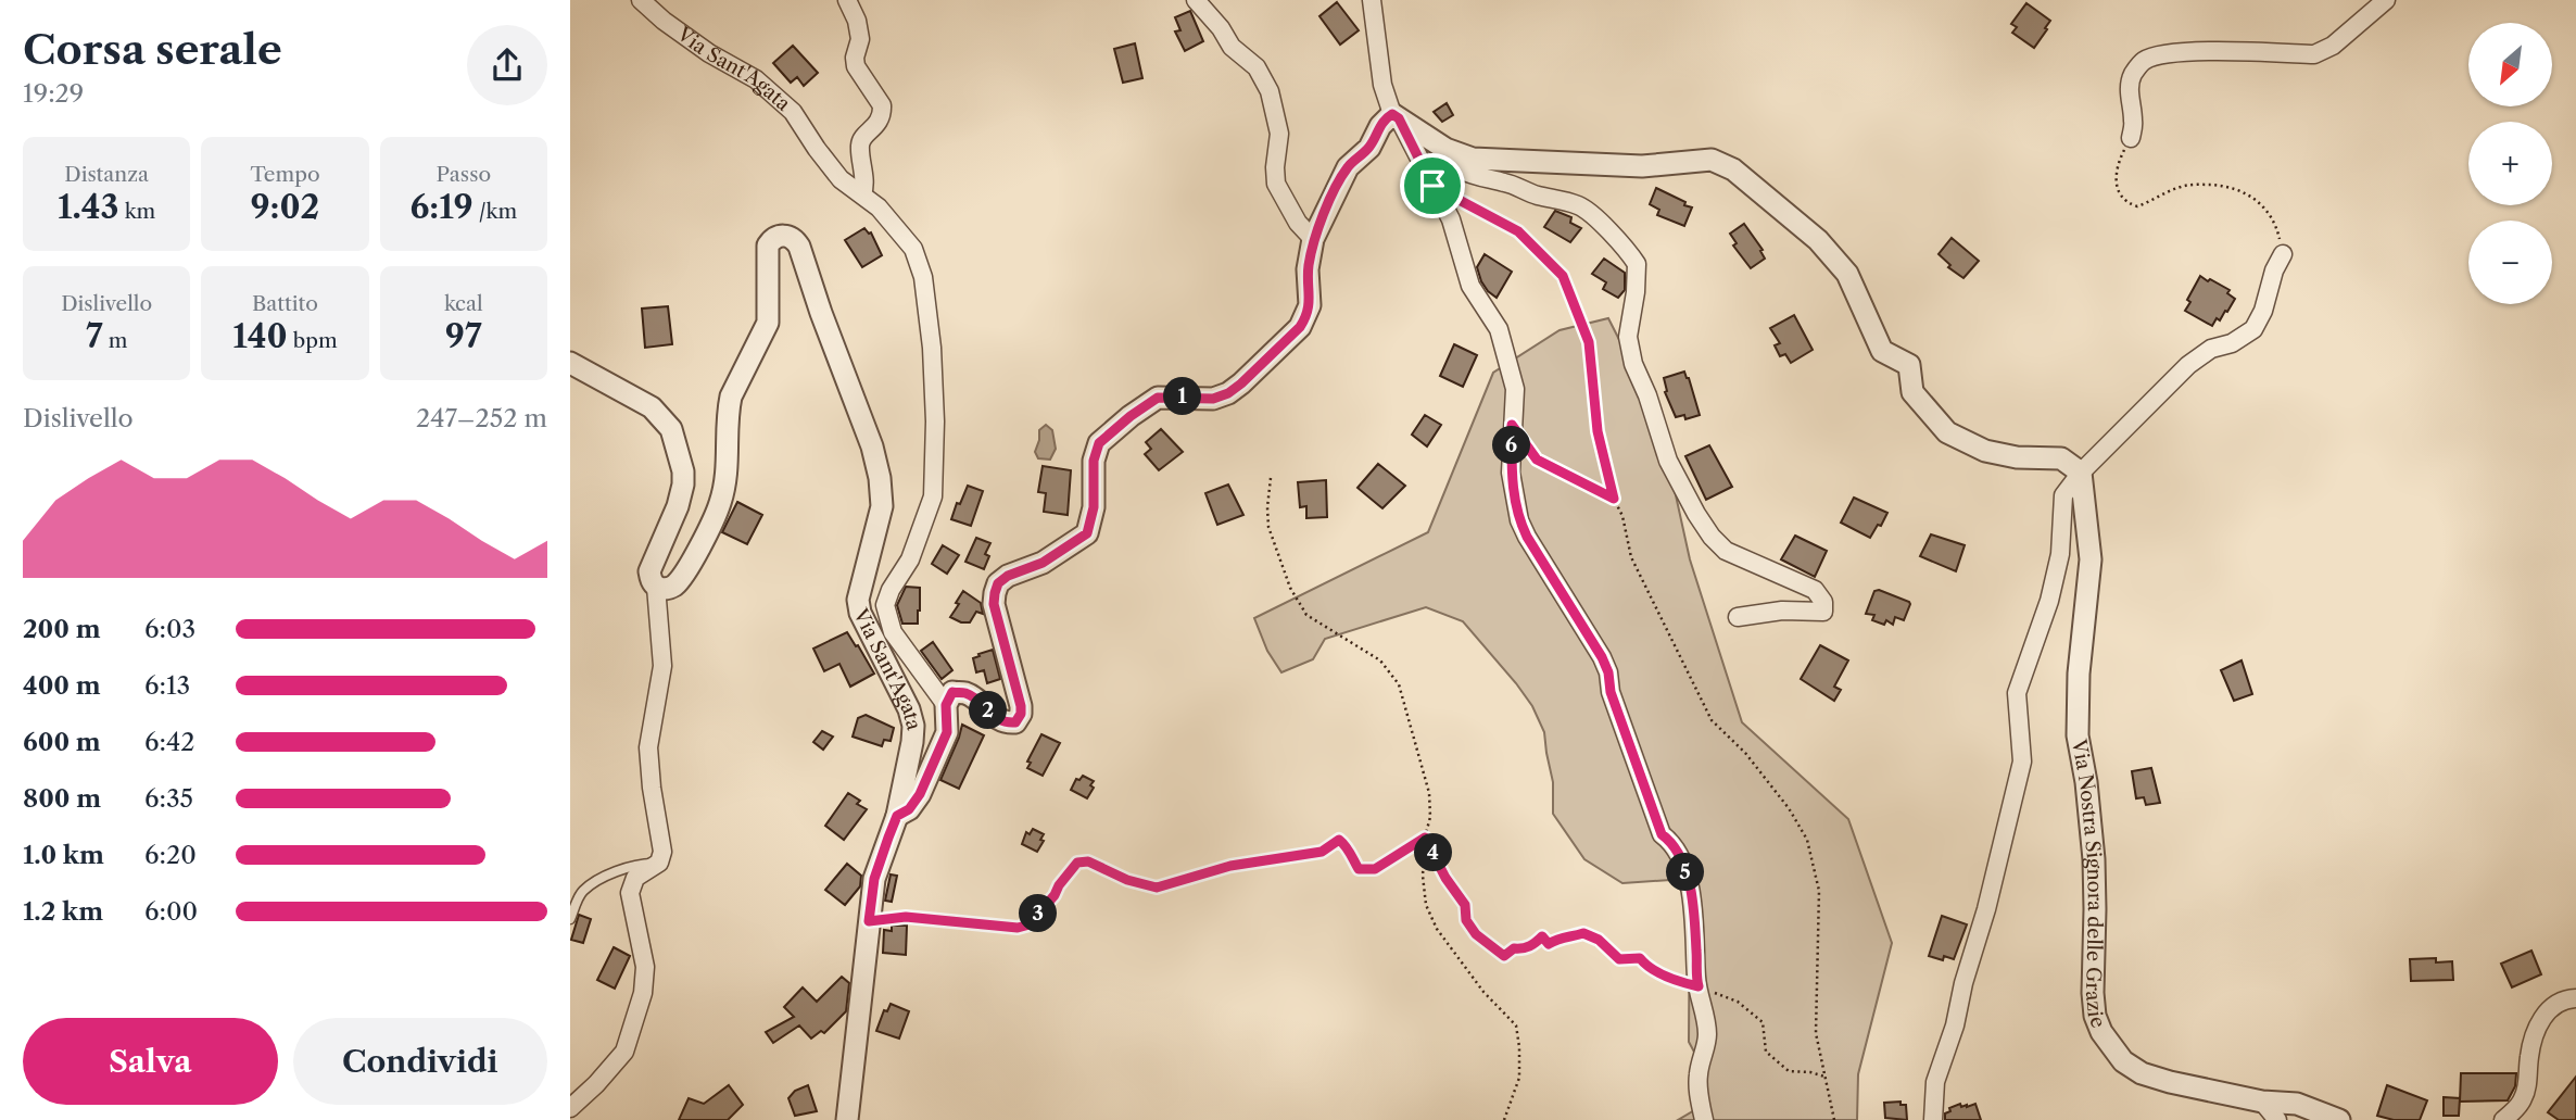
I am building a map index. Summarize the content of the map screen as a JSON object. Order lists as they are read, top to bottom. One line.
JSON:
{"streets":{"street":["Via Sant'Agata","Via Nostra Signora delle Grazie"]},"north":"bottom left","page":{"heading":["Corsa serale","19:29"],"map_buttons":["+","−"],"stats":[["Distanza","1.43 km"],["Tempo","9:02"],["Passo","6:19 /km"],["Dislivello","7 m"],["Battito","140 bpm"],["kcal","97"]],"pins":["1","6","2","4","5","3"],"chart":["Dislivello","247–252 m"],"list":[{"name":"200 m","note":"6:03"},{"name":"400 m","note":"6:13"},{"name":"600 m","note":"6:42"},{"name":"800 m","note":"6:35"},{"name":"1.0 km","note":"6:20"},{"name":"1.2 km","note":"6:00"}],"buttons":["Salva","Condividi"]}}
